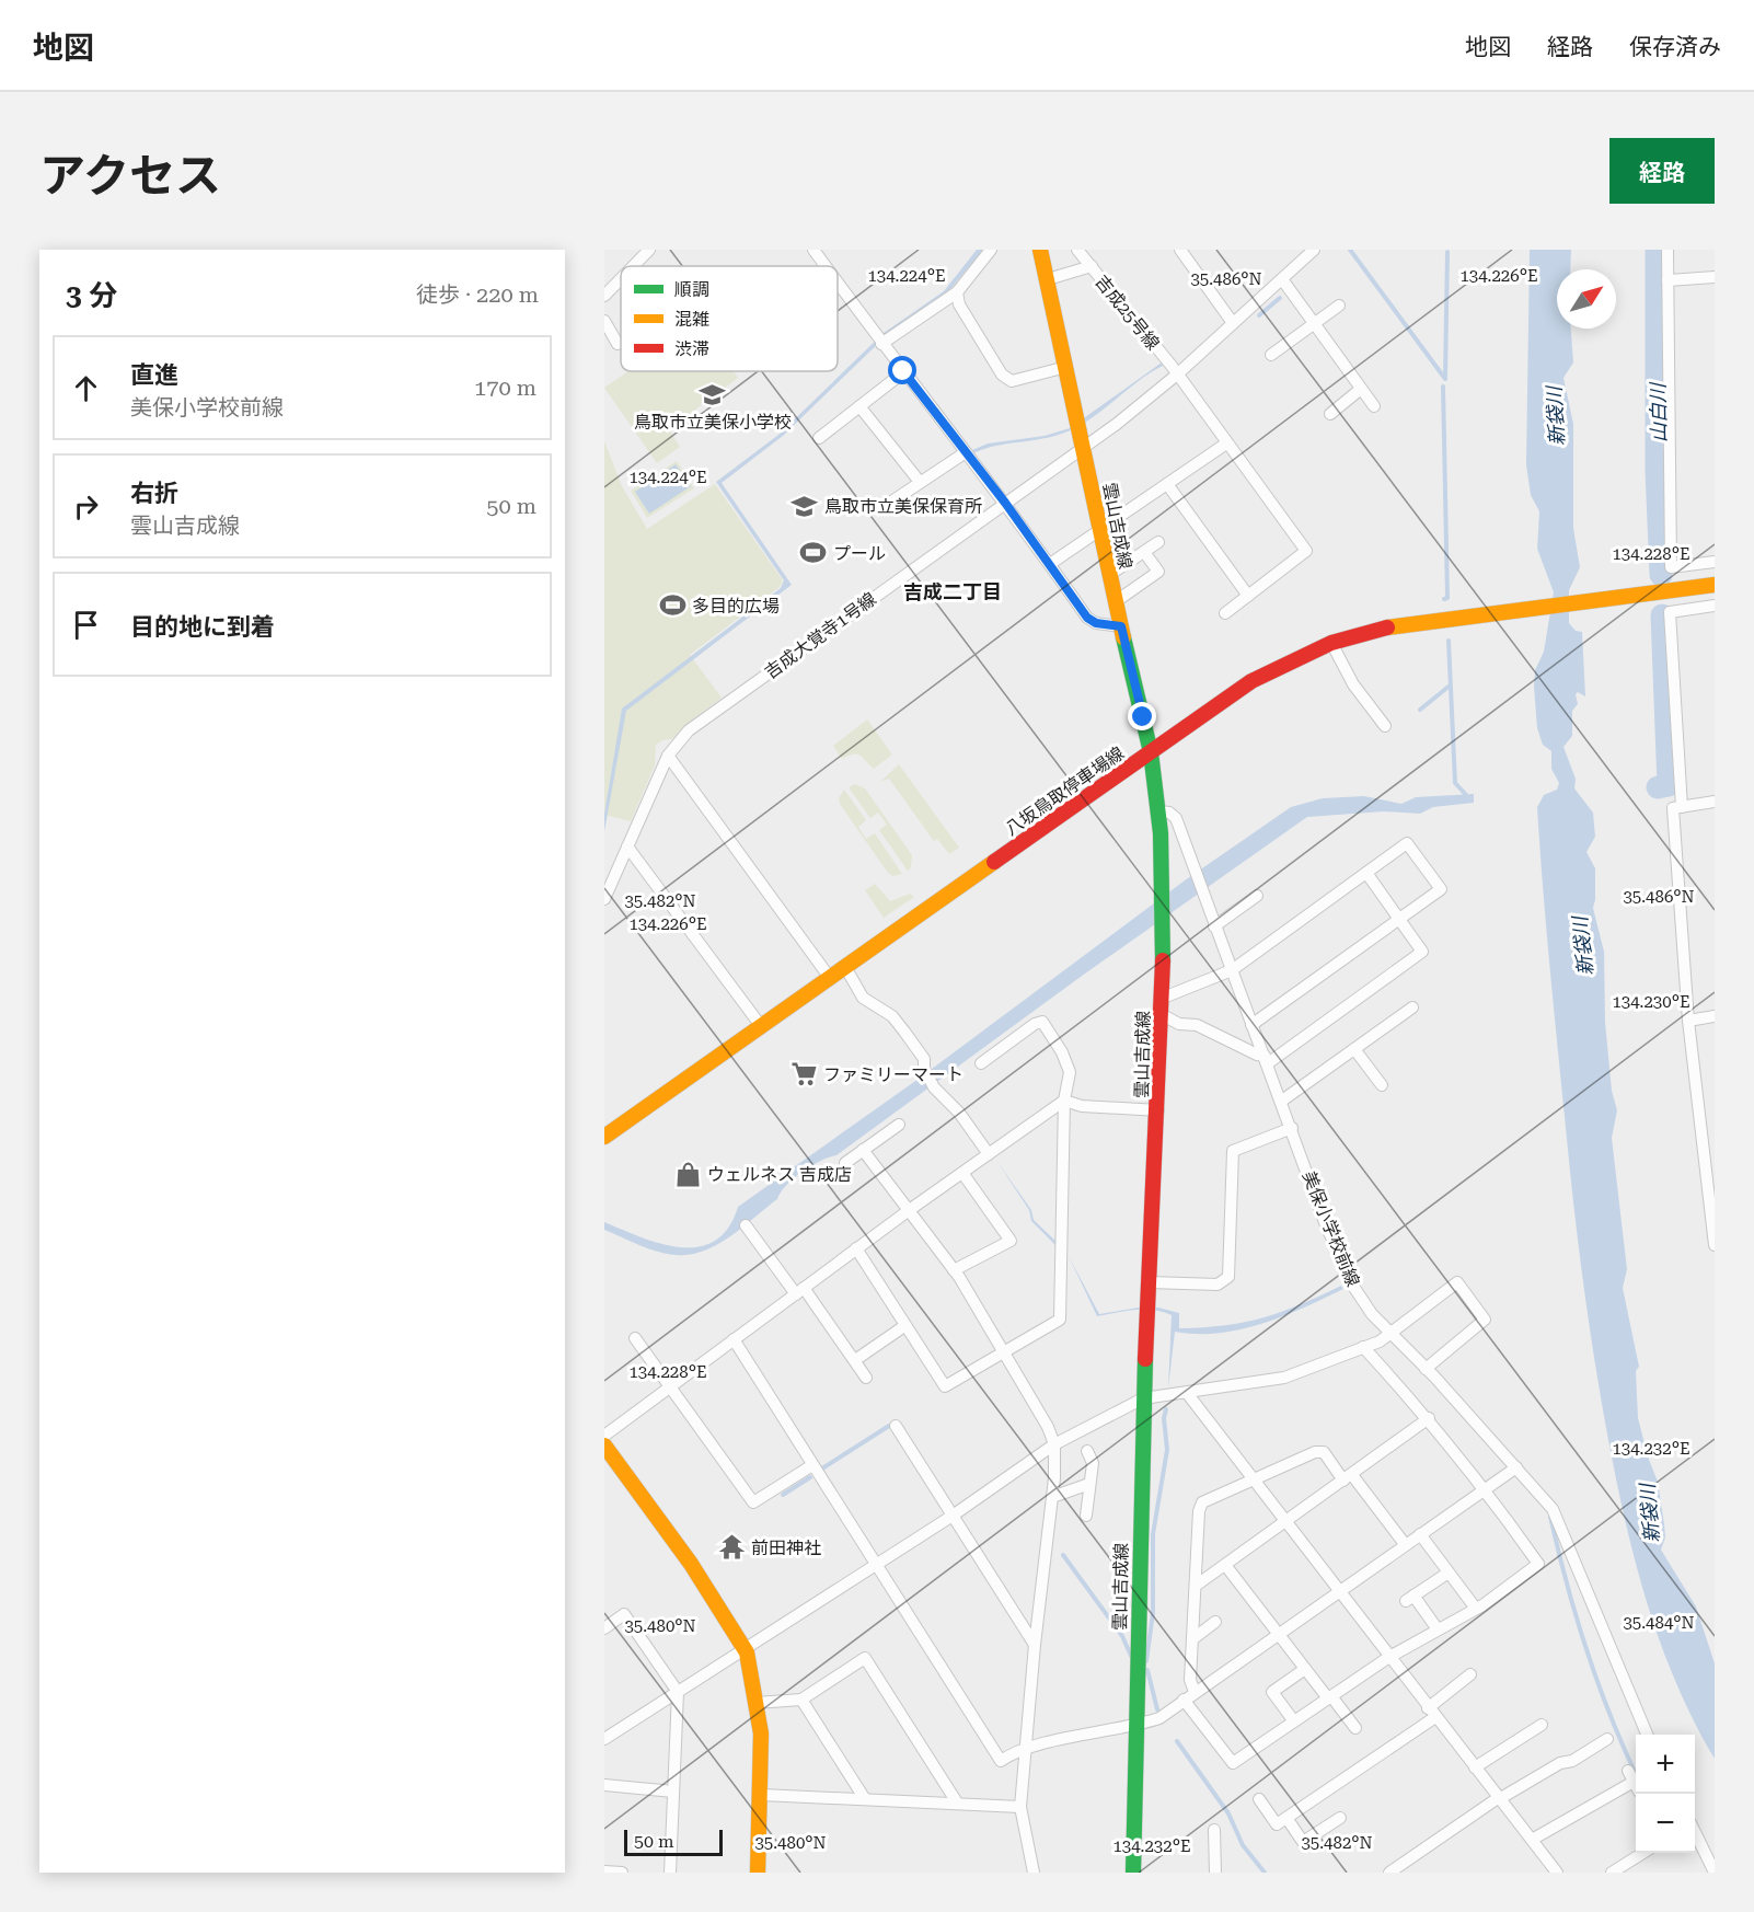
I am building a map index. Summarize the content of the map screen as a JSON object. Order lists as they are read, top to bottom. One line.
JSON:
{"streets":{"street":["吉成25号線","雲山吉成線","吉成大覚寺1号線","八坂鳥取停車場線","美保小学校前線"]},"crossings":[["吉成25号線","吉成大覚寺1号線"],["雲山吉成線","吉成大覚寺1号線"],["雲山吉成線","八坂鳥取停車場線"],["雲山吉成線","美保小学校前線"]],"districts":["吉成二丁目"],"water":["山白川","新袋川"],"places":{"school or university":["鳥取市立美保小学校","鳥取市立美保保育所"],"sports":["プール","多目的広場"],"supermarket":["ファミリーマート"],"shop":["ウェルネス 吉成店"],"temple":["前田神社"]},"legend":["順調","混雑","渋滞"],"scale_bar":"50 m","north":"top right","page":{"header":"地図","nav":["地図","経路","保存済み"],"title":"アクセス","buttons":"経路","heading":["3 分","徒歩 · 220 m"],"list":[["直進","美保小学校前線","170 m"],["右折","雲山吉成線","50 m"],"目的地に到着"],"map_buttons":["+","−"],"scale":"50 m"},"coordinates":["134.224°E","134.226°E","35.486°N","134.228°E","35.482°N","134.230°E","134.232°E","35.484°N","35.480°N"]}
